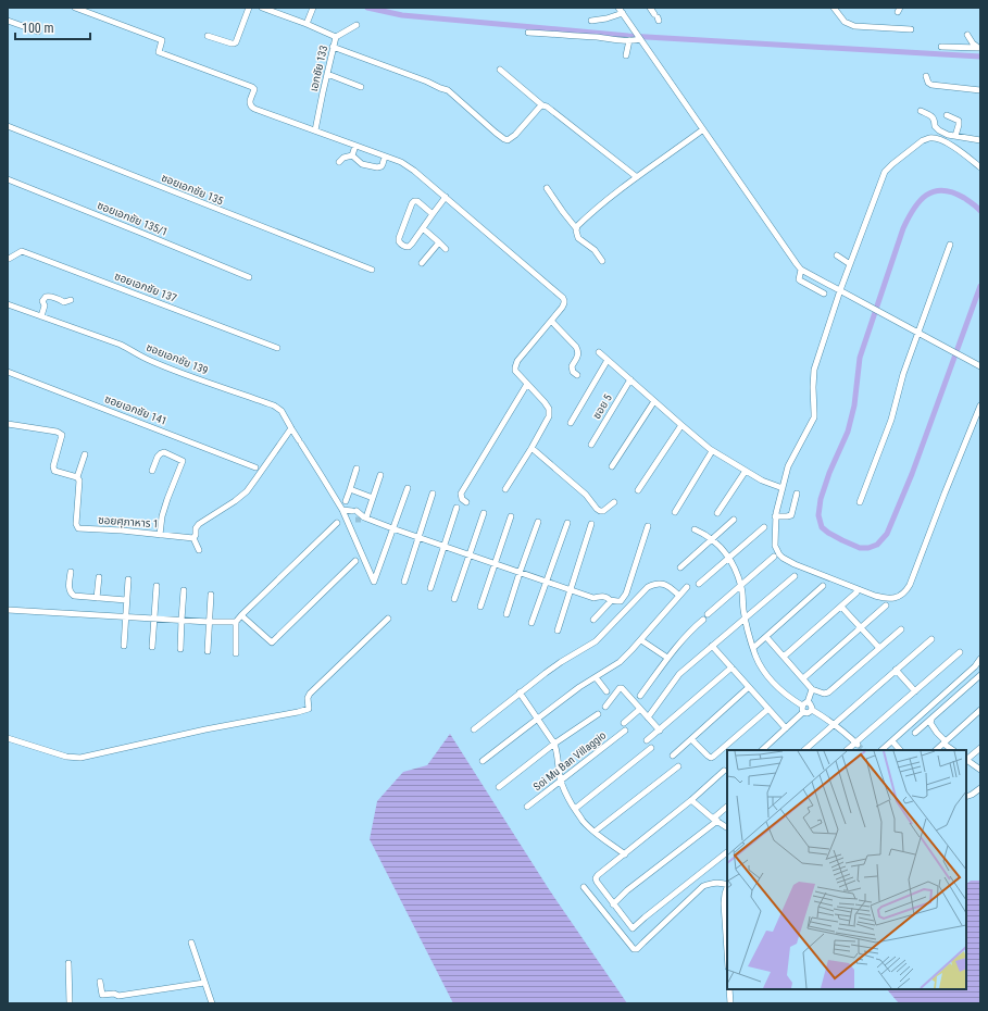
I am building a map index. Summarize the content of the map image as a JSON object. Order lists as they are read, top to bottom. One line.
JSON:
{"streets":{"street":["เอกชัย 133","ซอยเอกชัย 135","ซอยเอกชัย 135/1","ซอยเอกชัย 137","ซอยเอกชัย 139","ซอย 5","ซอยเอกชัย 141","ซอยศุภาหาร 1","Soi Mu Ban Villaggio"]},"scale_bar":"100 m"}
